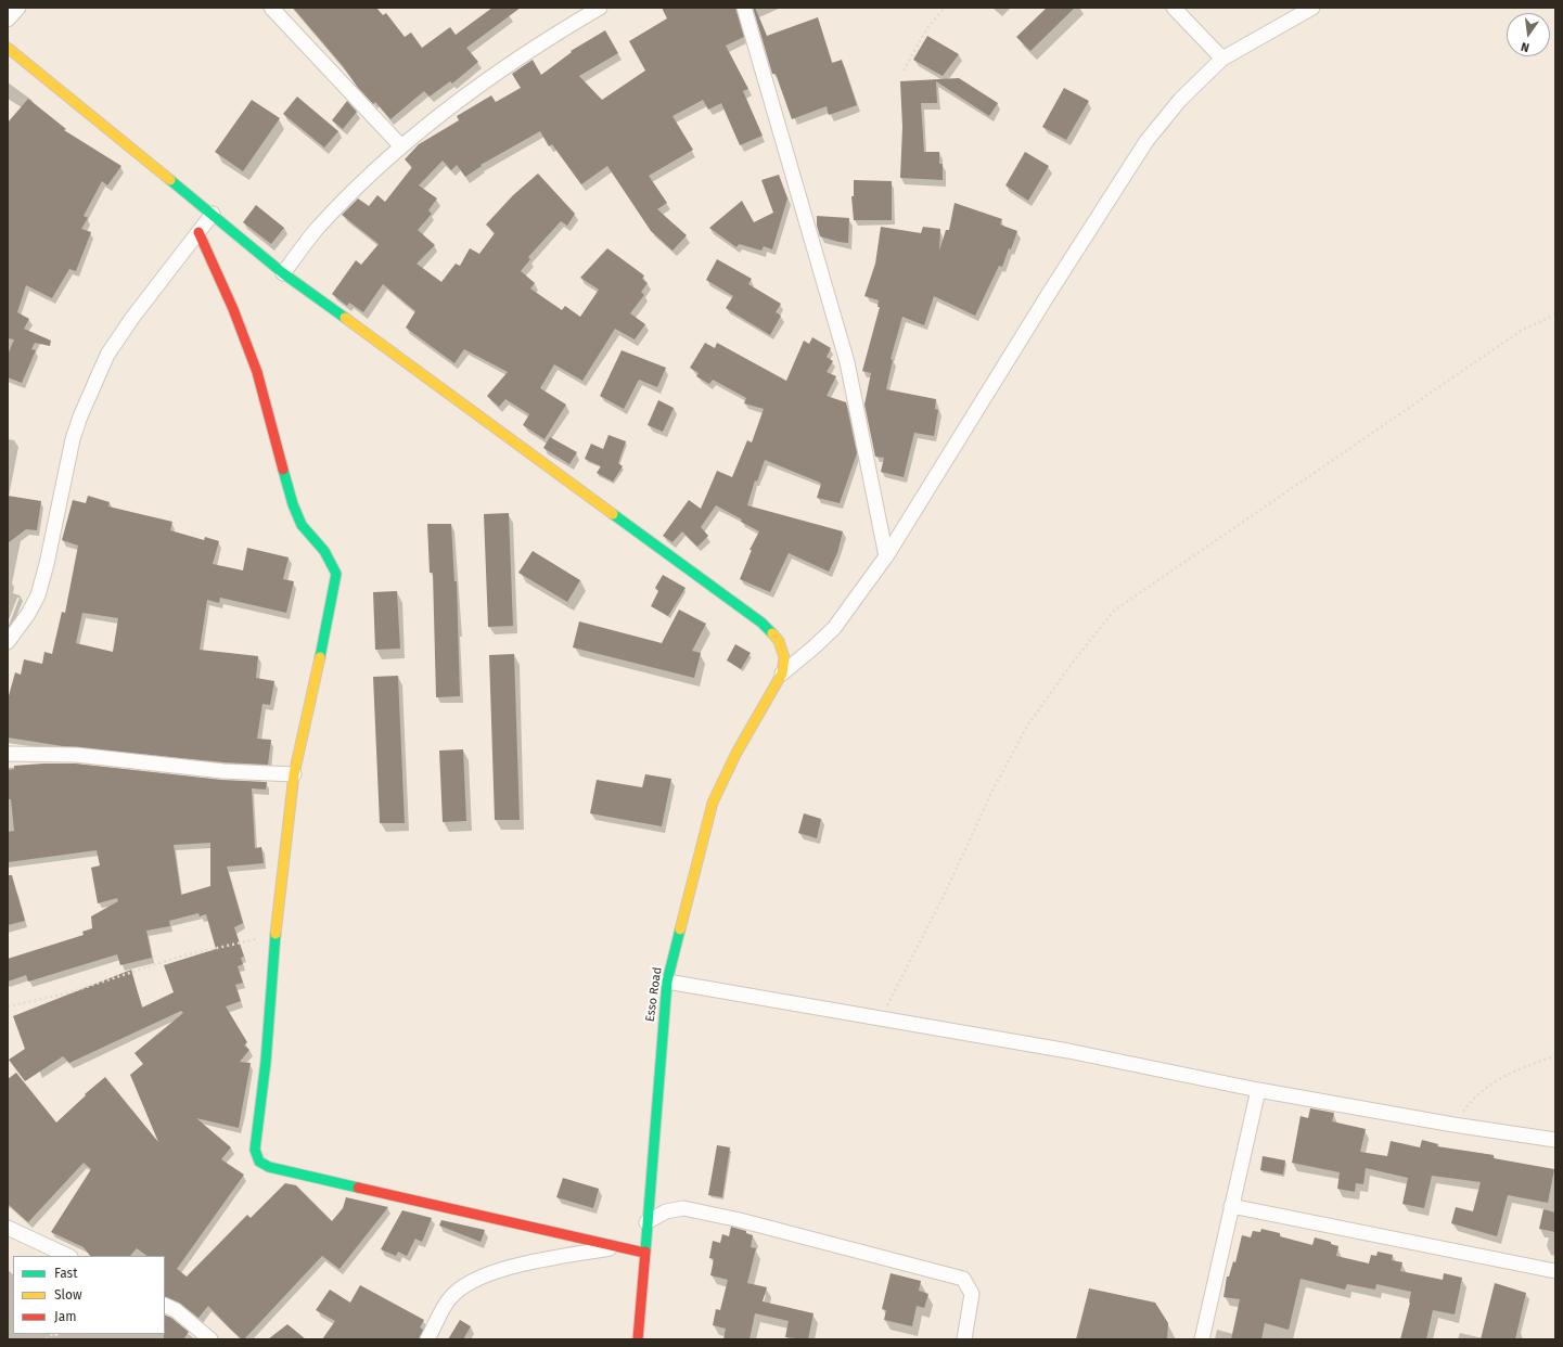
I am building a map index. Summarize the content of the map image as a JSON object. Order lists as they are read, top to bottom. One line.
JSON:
{"streets":{"street":["Esso Road"]},"legend":["Fast","Slow","Jam"],"north":"bottom"}
